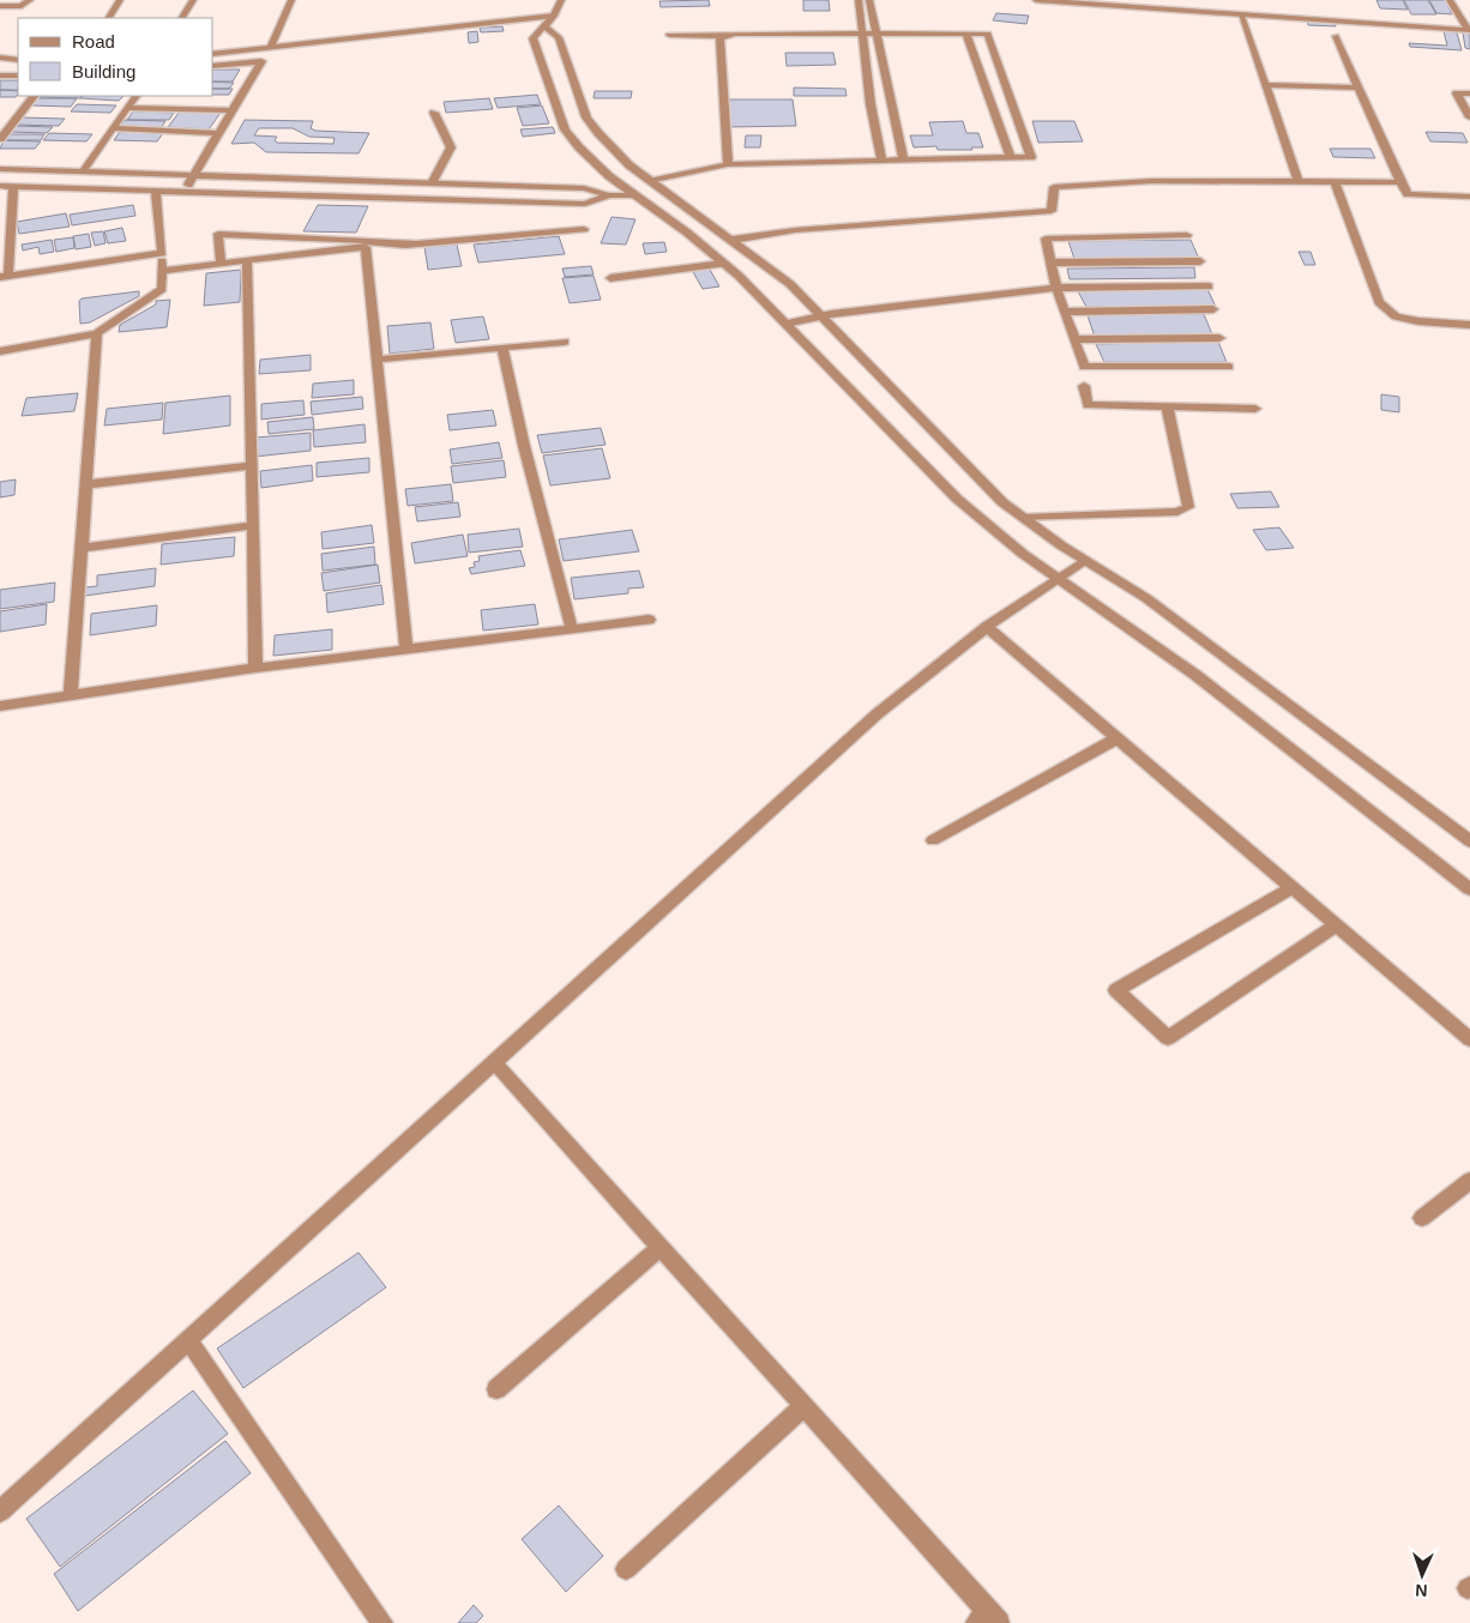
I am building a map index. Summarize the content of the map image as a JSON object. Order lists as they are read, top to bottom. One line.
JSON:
{"legend":["Road","Building"],"north":"bottom"}
